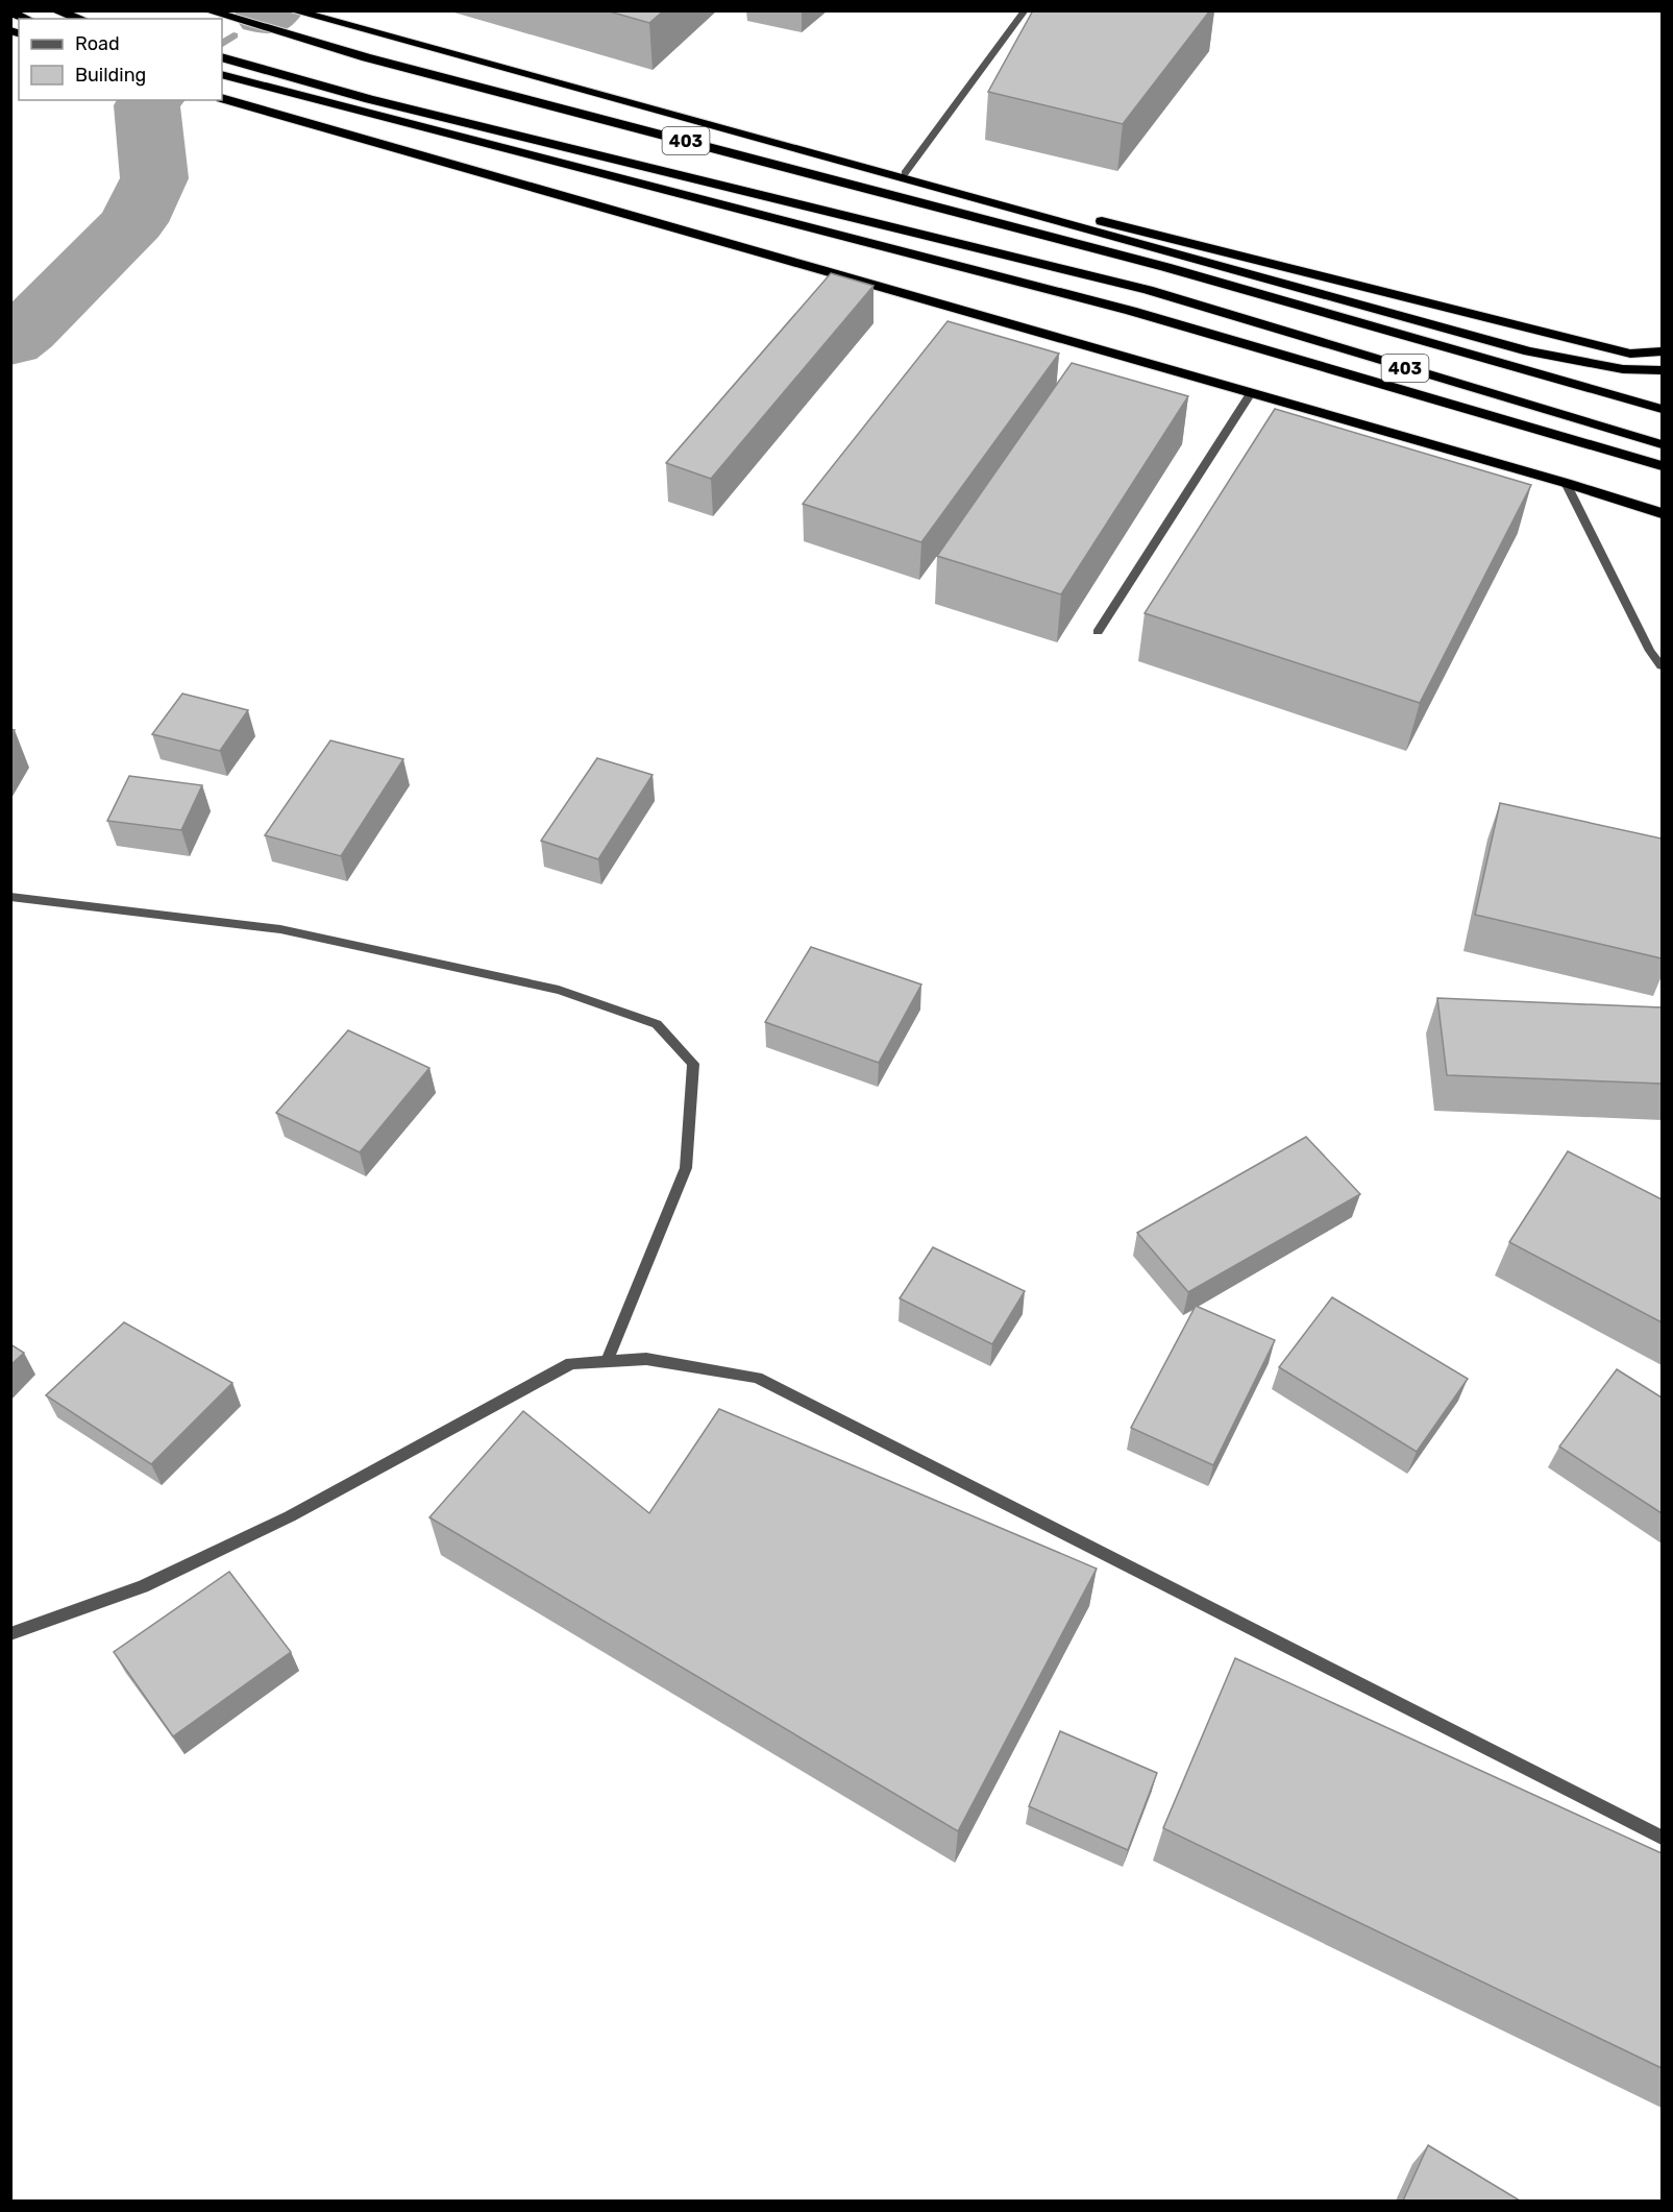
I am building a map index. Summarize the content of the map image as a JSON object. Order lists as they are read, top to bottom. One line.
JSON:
{"streets":{"highway":["403"]},"legend":["Road","Building"]}
